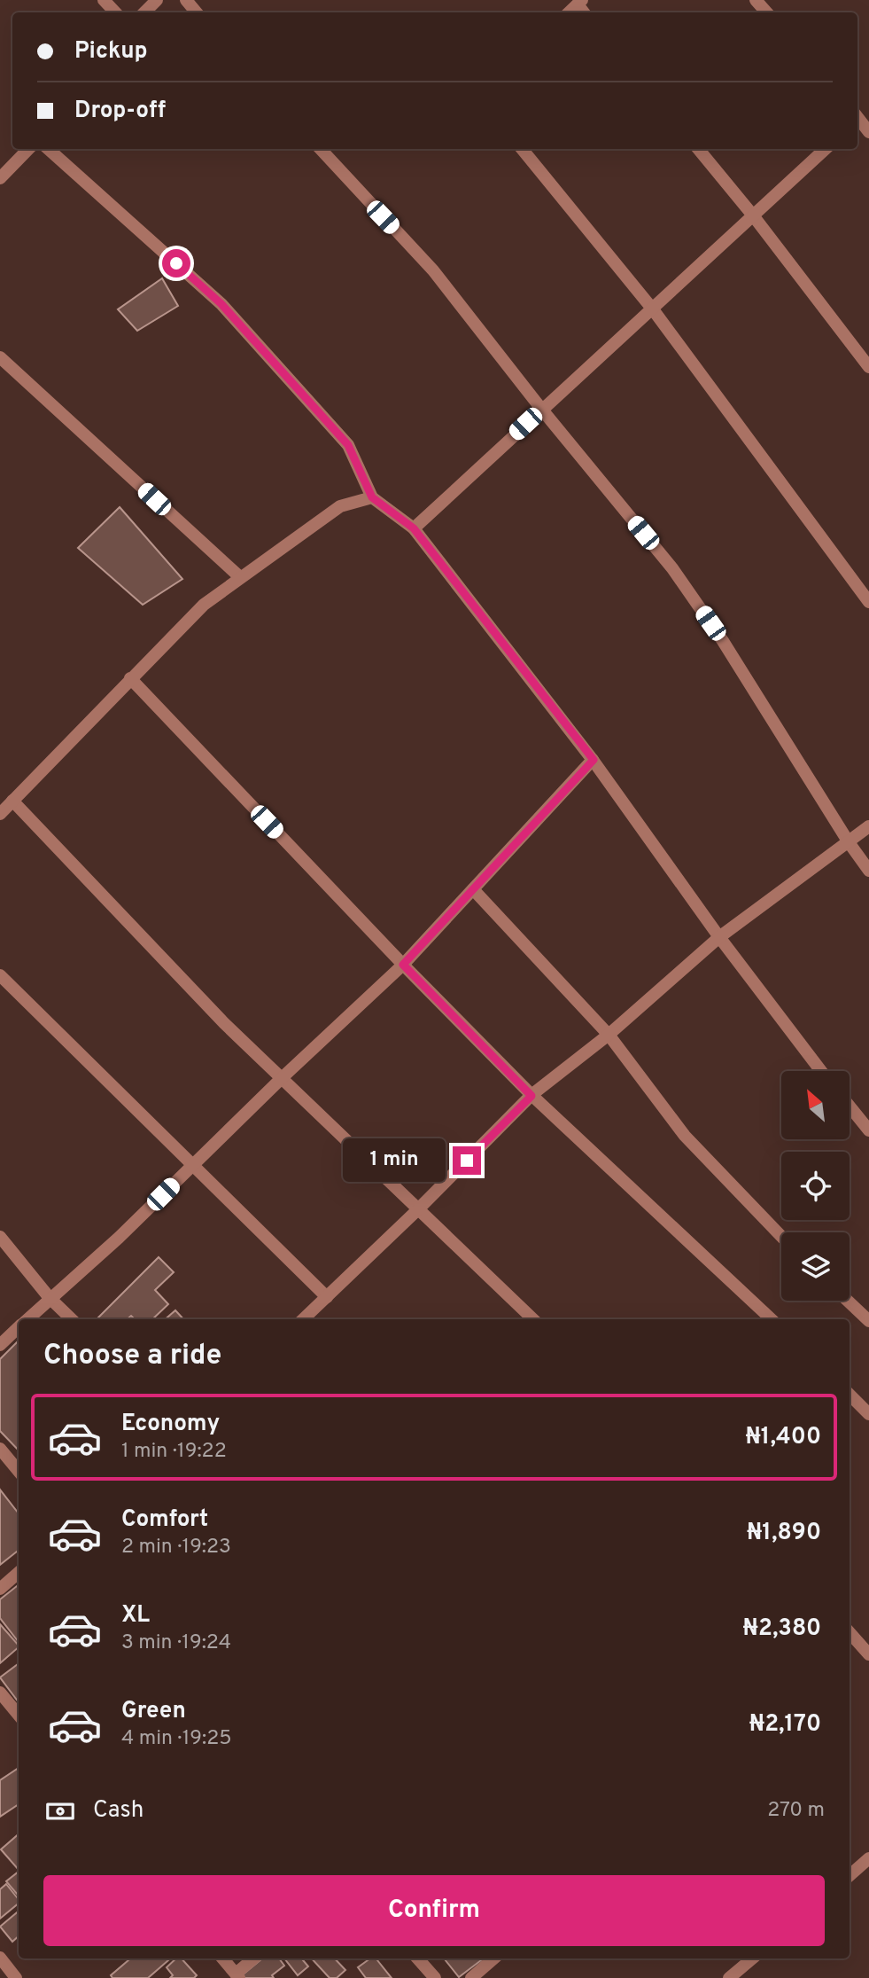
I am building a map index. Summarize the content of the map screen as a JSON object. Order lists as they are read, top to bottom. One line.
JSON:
{"north":"top left","page":{"banner":["Pickup","Drop-off"],"bubble":"1 min","heading":"Choose a ride","list":[{"name":"Economy","note":"1 min · 19:22","value":"₦1,400"},{"name":"Comfort","note":"2 min · 19:23","value":"₦1,890"},{"name":"XL","note":"3 min · 19:24","value":"₦2,380"},{"name":"Green","note":"4 min · 19:25","value":"₦2,170"}],"pay":["Cash","270 m"],"buttons":"Confirm"}}
